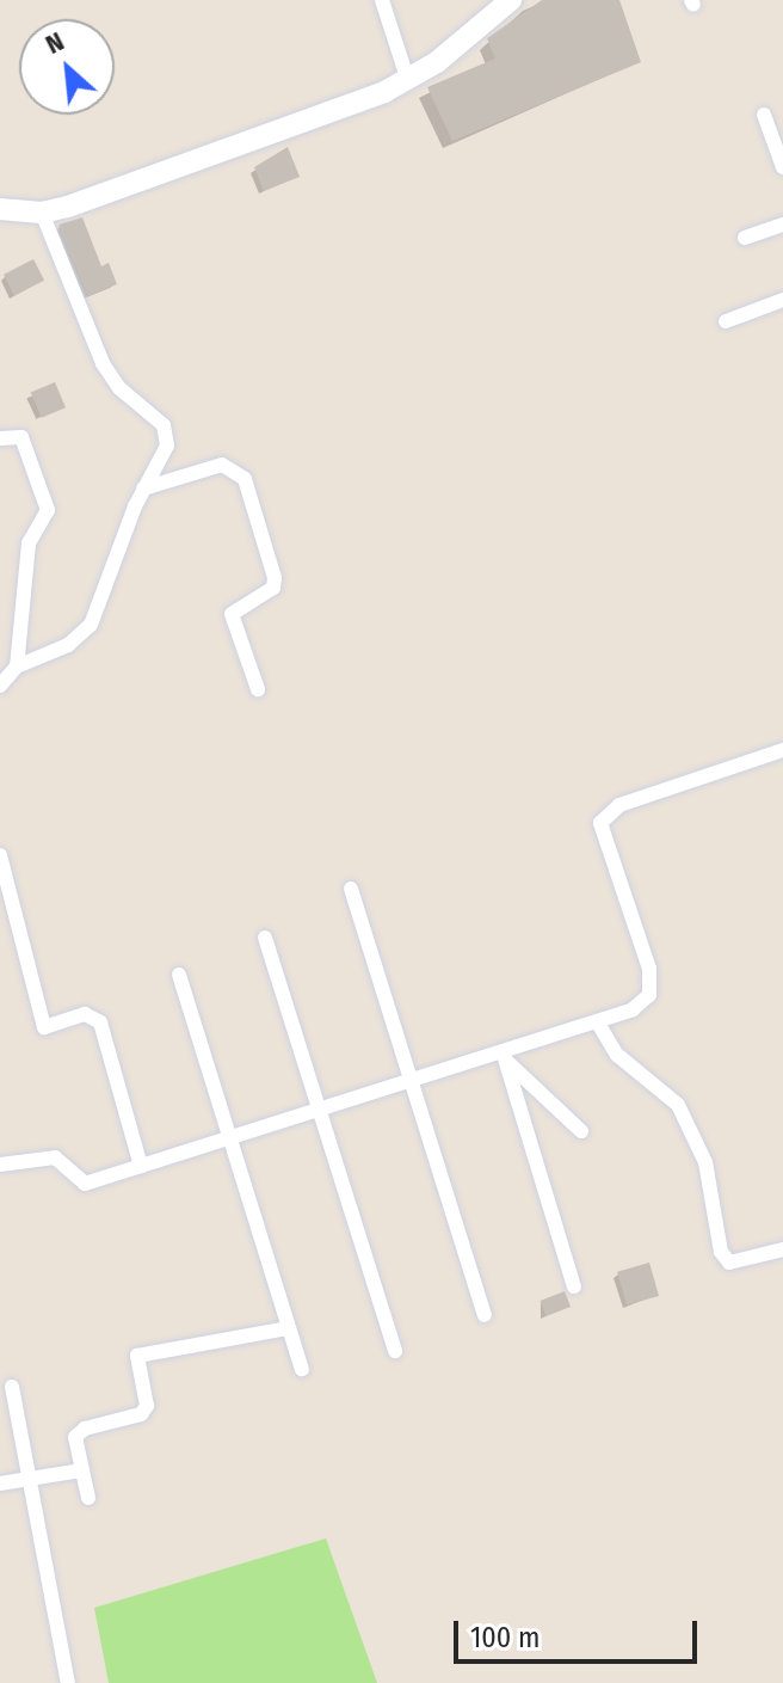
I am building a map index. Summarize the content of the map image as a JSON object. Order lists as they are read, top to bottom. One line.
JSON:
{"scale_bar":"100 m","north":"top left"}
